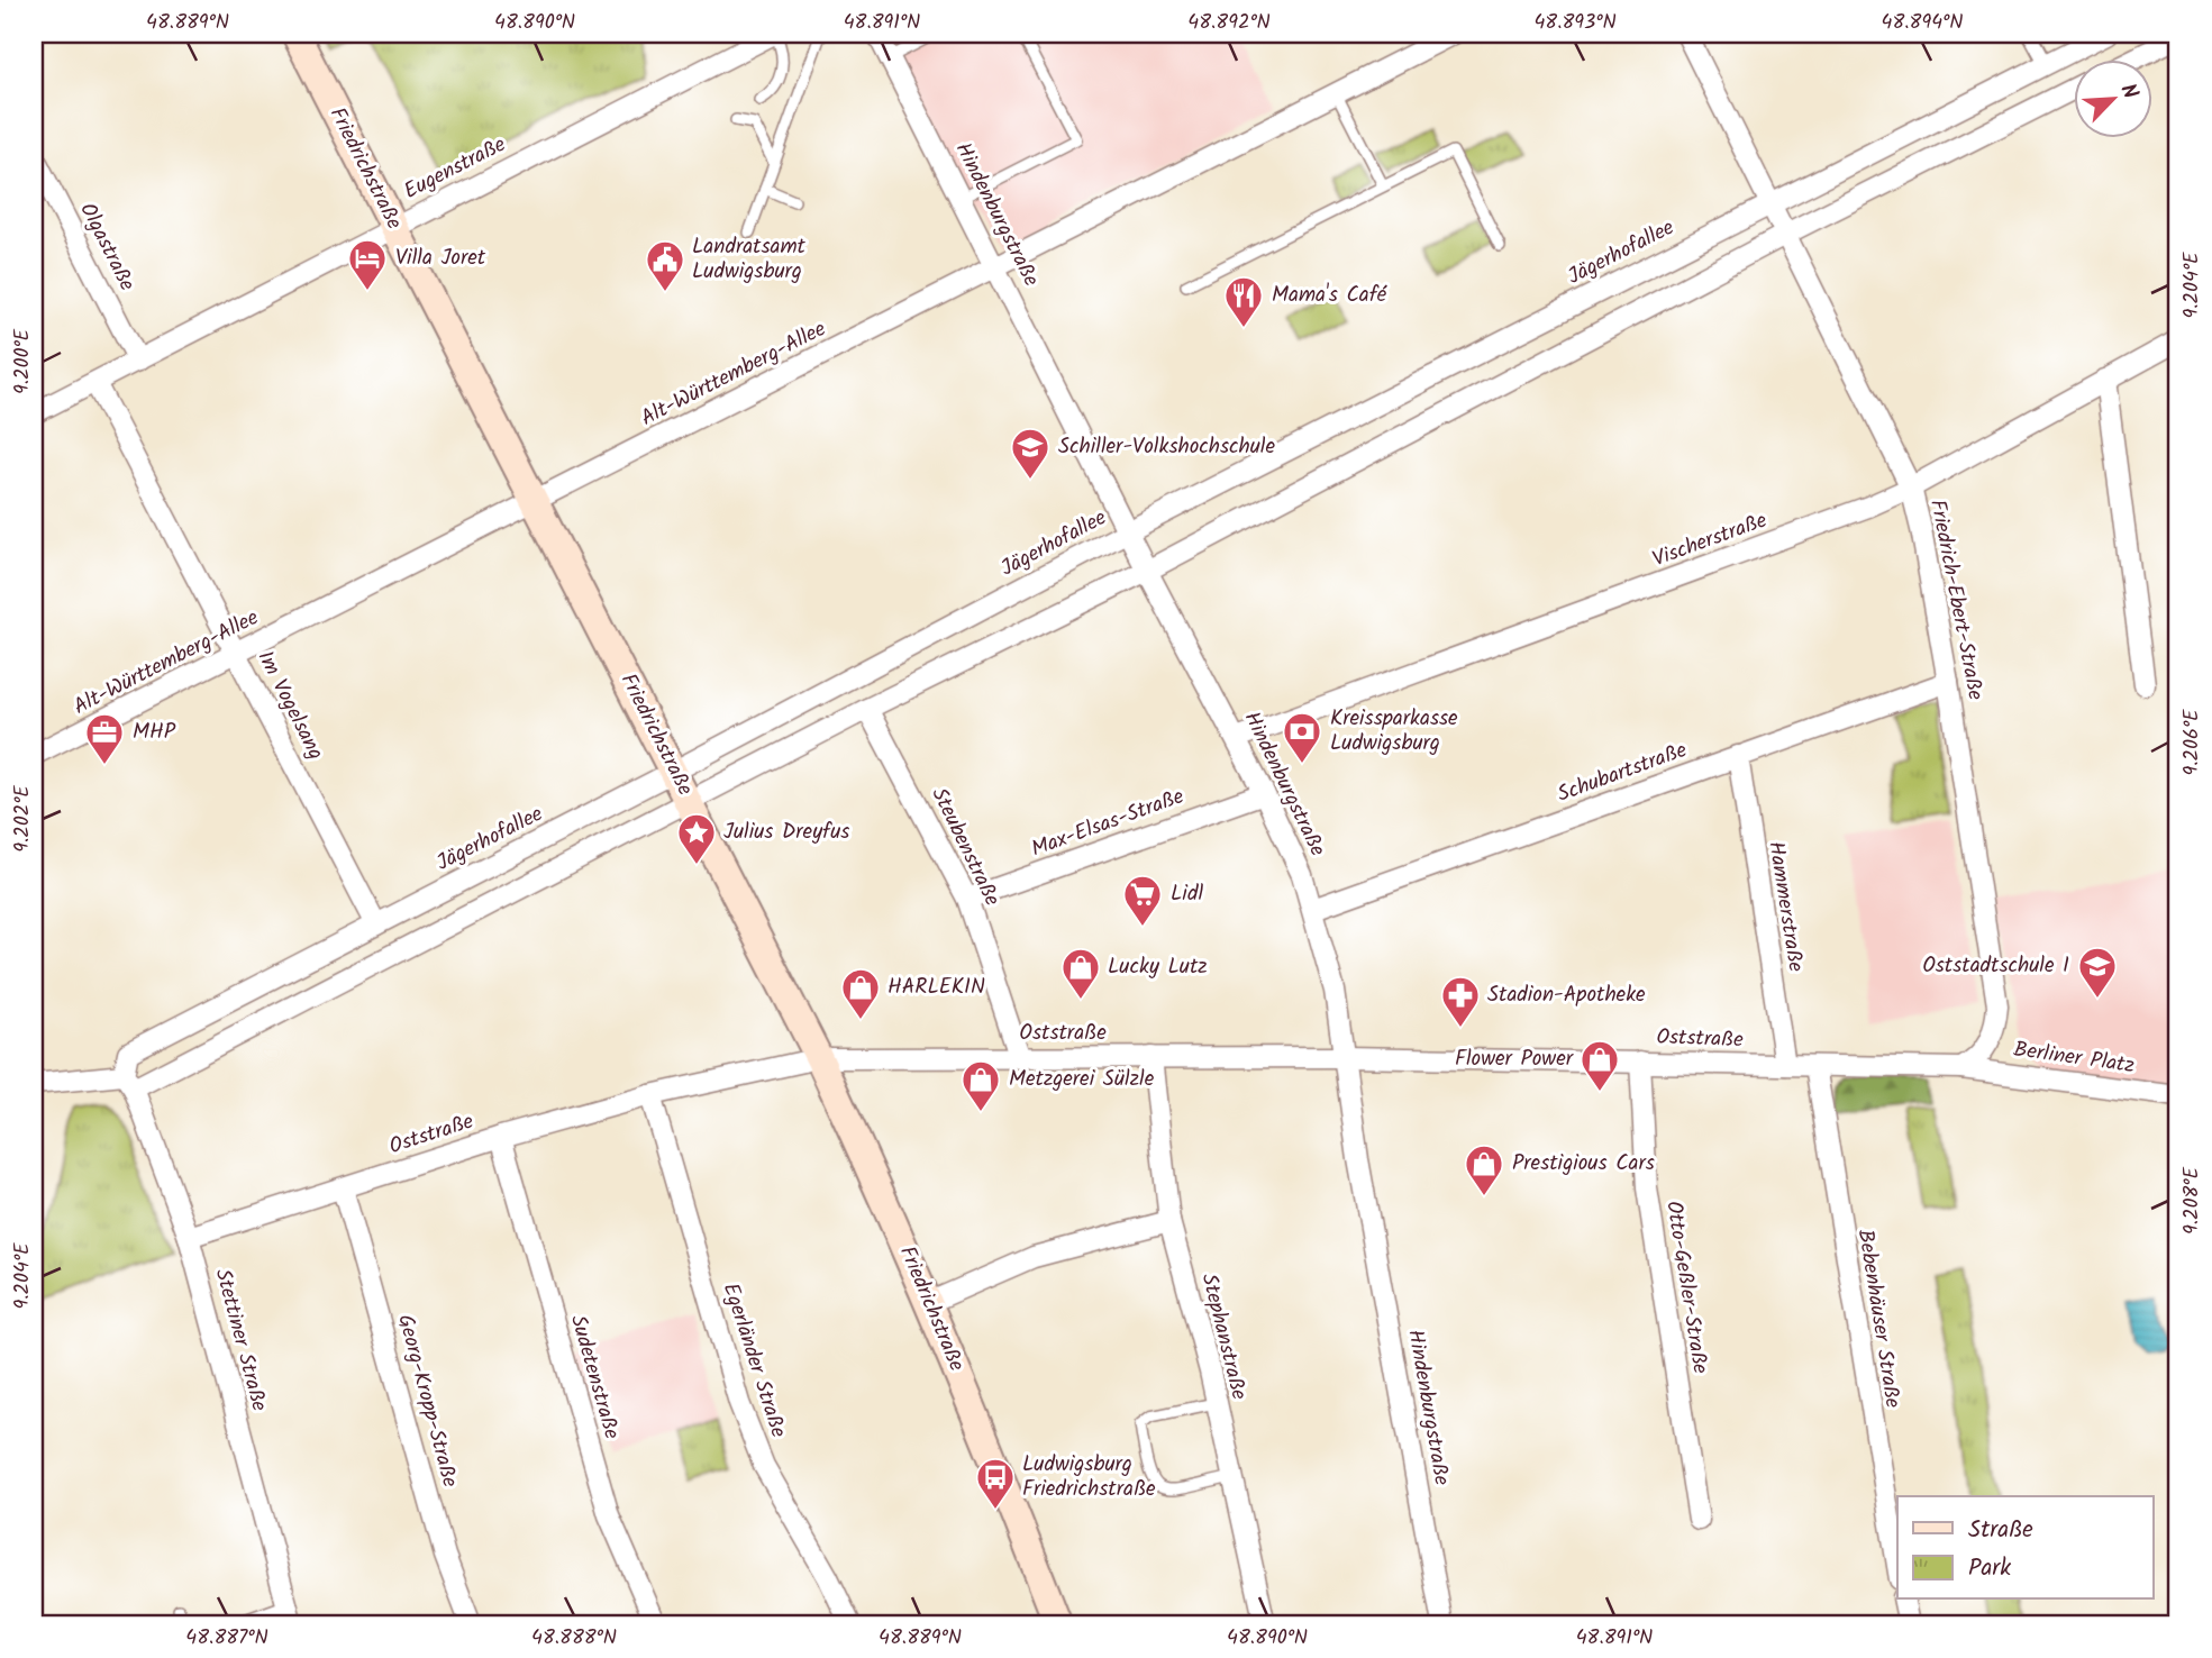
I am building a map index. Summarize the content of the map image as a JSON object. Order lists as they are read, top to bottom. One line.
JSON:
{"streets":{"main road":["Friedrichstraße"],"street":["Eugenstraße","Hindenburgstraße","Olgastraße","Jägerhofallee","Alt-Württemberg-Allee","Vischerstraße","Friedrich-Ebert-Straße","Im Vogelsang","Schubartstraße","Max-Elsas-Straße","Steubenstraße","Hammerstraße","Oststraße","Berliner Platz","Otto-Geßler-Straße","Bebenhäuser Straße","Stephanstraße","Stettiner Straße","Egerländer Straße","Sudetenstraße","Georg-Kropp-Straße"]},"crossings":[["Friedrichstraße","Eugenstraße"],["Friedrichstraße","Jägerhofallee"],["Friedrichstraße","Alt-Württemberg-Allee"],["Friedrichstraße","Oststraße"],["Eugenstraße","Olgastraße"],["Eugenstraße","Im Vogelsang"],["Hindenburgstraße","Jägerhofallee"],["Hindenburgstraße","Alt-Württemberg-Allee"],["Hindenburgstraße","Vischerstraße"],["Hindenburgstraße","Schubartstraße"],["Hindenburgstraße","Max-Elsas-Straße"],["Hindenburgstraße","Oststraße"],["Jägerhofallee","Friedrich-Ebert-Straße"],["Jägerhofallee","Im Vogelsang"],["Jägerhofallee","Stettiner Straße"],["Alt-Württemberg-Allee","Im Vogelsang"],["Vischerstraße","Friedrich-Ebert-Straße"],["Friedrich-Ebert-Straße","Schubartstraße"],["Friedrich-Ebert-Straße","Oststraße"],["Friedrich-Ebert-Straße","Berliner Platz"],["Schubartstraße","Hammerstraße"],["Max-Elsas-Straße","Steubenstraße"],["Steubenstraße","Oststraße"],["Hammerstraße","Oststraße"],["Oststraße","Berliner Platz"],["Oststraße","Otto-Geßler-Straße"],["Oststraße","Bebenhäuser Straße"],["Oststraße","Stephanstraße"],["Oststraße","Stettiner Straße"],["Oststraße","Egerländer Straße"],["Oststraße","Sudetenstraße"],["Oststraße","Georg-Kropp-Straße"]],"places":{"hotel":["Villa Joret"],"public building":["Landratsamt Ludwigsburg"],"restaurant":["Mama's Café"],"school or university":["Schiller-Volkshochschule","Oststadtschule I"],"bank":["Kreissparkasse Ludwigsburg"],"office":["MHP"],"place":["Julius Dreyfus"],"supermarket":["Lidl"],"shop":["Lucky Lutz","HARLEKIN","Flower Power","Metzgerei Sülzle","Prestigious Cars"],"pharmacy":["Stadion-Apotheke"],"bus stop":["Ludwigsburg Friedrichstraße"]},"legend":["Straße","Park"],"north":"top right","coordinates":["48.889°N","48.890°N","48.891°N","48.892°N","48.893°N","48.894°N","9.204°E","9.200°E","9.206°E","9.202°E","9.208°E","48.887°N","48.888°N"]}
